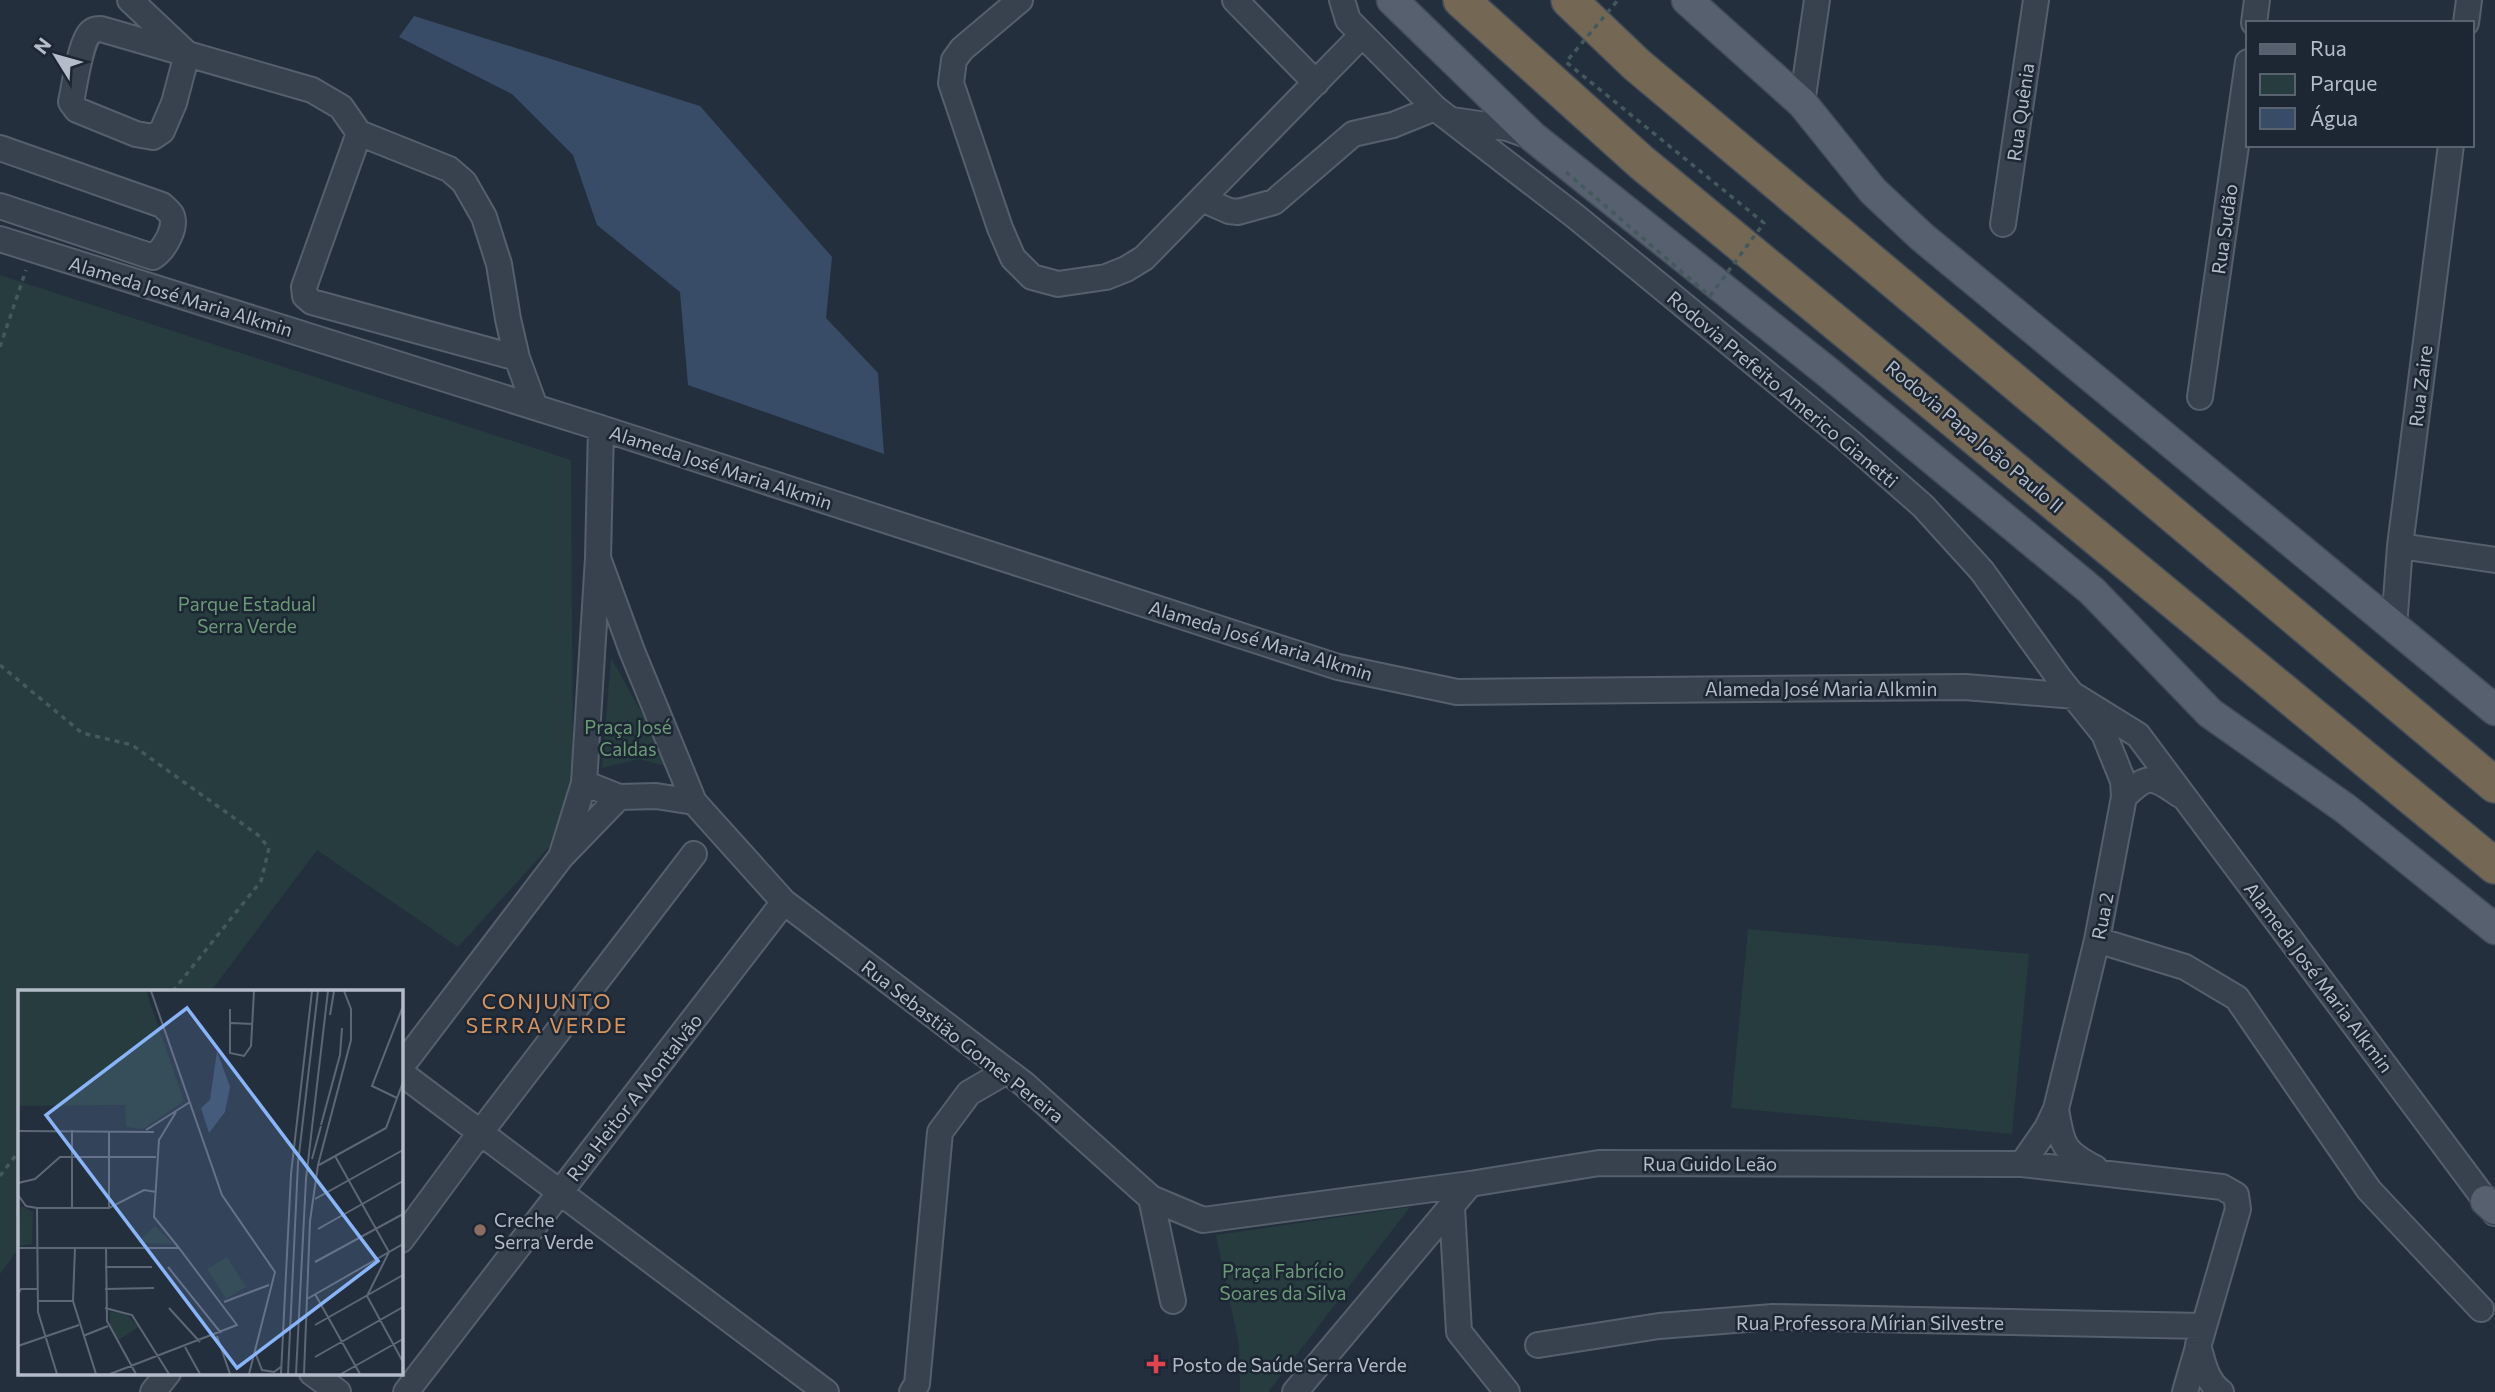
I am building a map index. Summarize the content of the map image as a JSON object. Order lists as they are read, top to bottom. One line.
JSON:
{"streets":{"highway":["Rodovia Papa João Paulo II"],"street":["Rua Quênia","Rua Sudão","Alameda José Maria Alkmin","Rua Zaire","Rodovia Prefeito Americo Gianetti","Rua 2","Rua Sebastião Gomes Pereira","Rua Heitor A Montalvão","Rua Guido Leão","Rua Professora Mírian Silvestre"]},"crossings":[["Alameda José Maria Alkmin","Rodovia Prefeito Americo Gianetti"],["Rodovia Prefeito Americo Gianetti","Rua 2"],["Rua 2","Rua Guido Leão"],["Rua Sebastião Gomes Pereira","Rua Heitor A Montalvão"],["Rua Sebastião Gomes Pereira","Rua Guido Leão"],["Rua Guido Leão","Rua Professora Mírian Silvestre"]],"districts":["CONJUNTO SERRA VERDE"],"parks":["Parque Estadual Serra Verde","Praça José Caldas","Praça Fabrício Soares da Silva"],"places":{"other":["Creche Serra Verde"],"health":["Posto de Saúde Serra Verde"]},"legend":["Rua","Parque","Água"],"north":"top left"}
